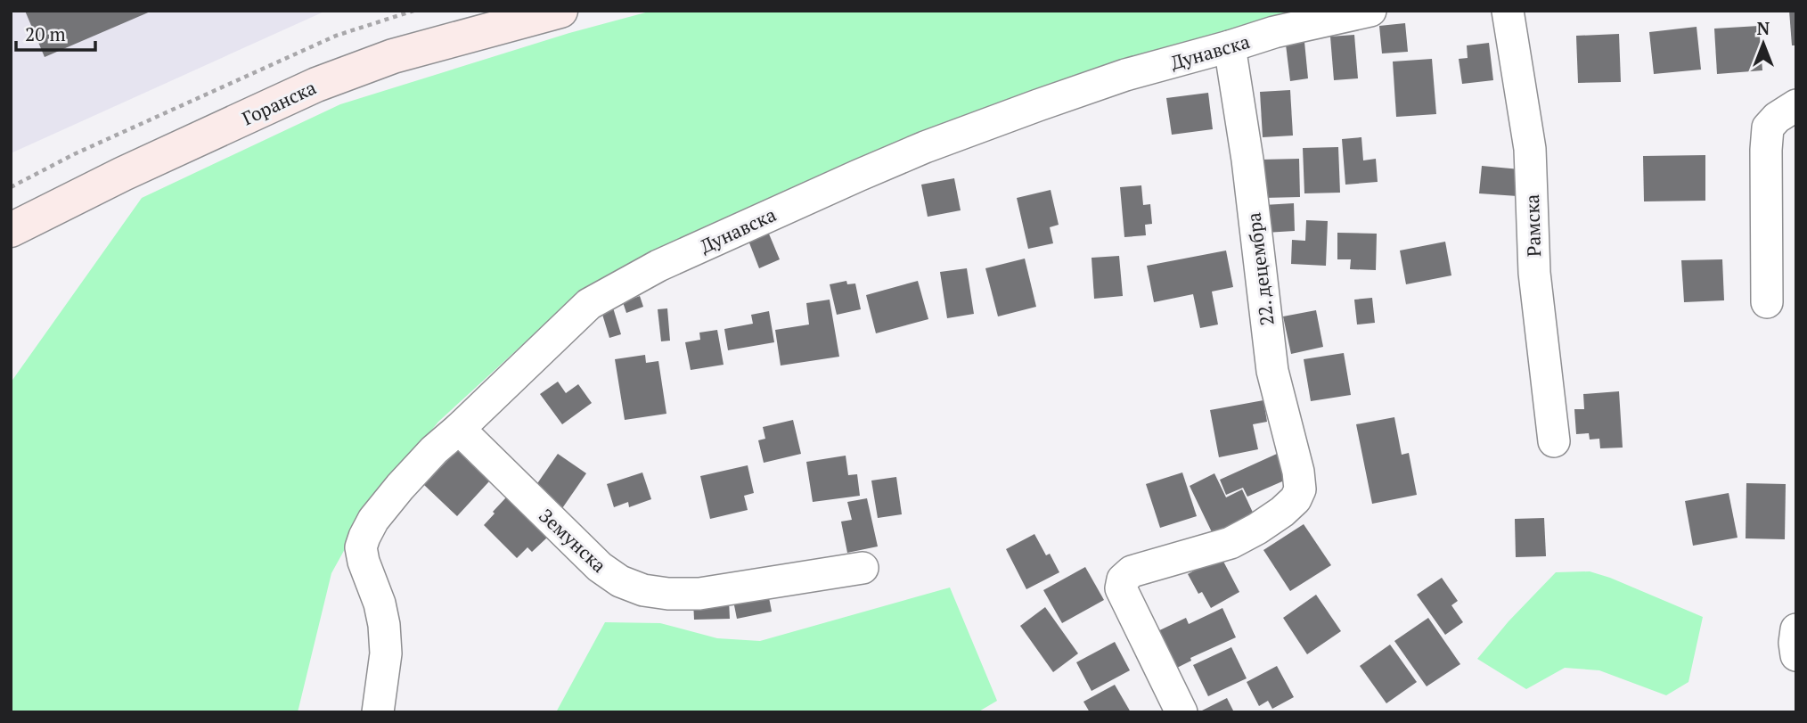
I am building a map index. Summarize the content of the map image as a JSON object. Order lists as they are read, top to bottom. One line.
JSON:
{"streets":{"main road":["Горанска"],"street":["Дунавска","Рамска","22. децембра","Земунска"]},"crossings":[["Дунавска","22. децембра"],["Дунавска","Земунска"]],"scale_bar":"20 m","north":"top"}
